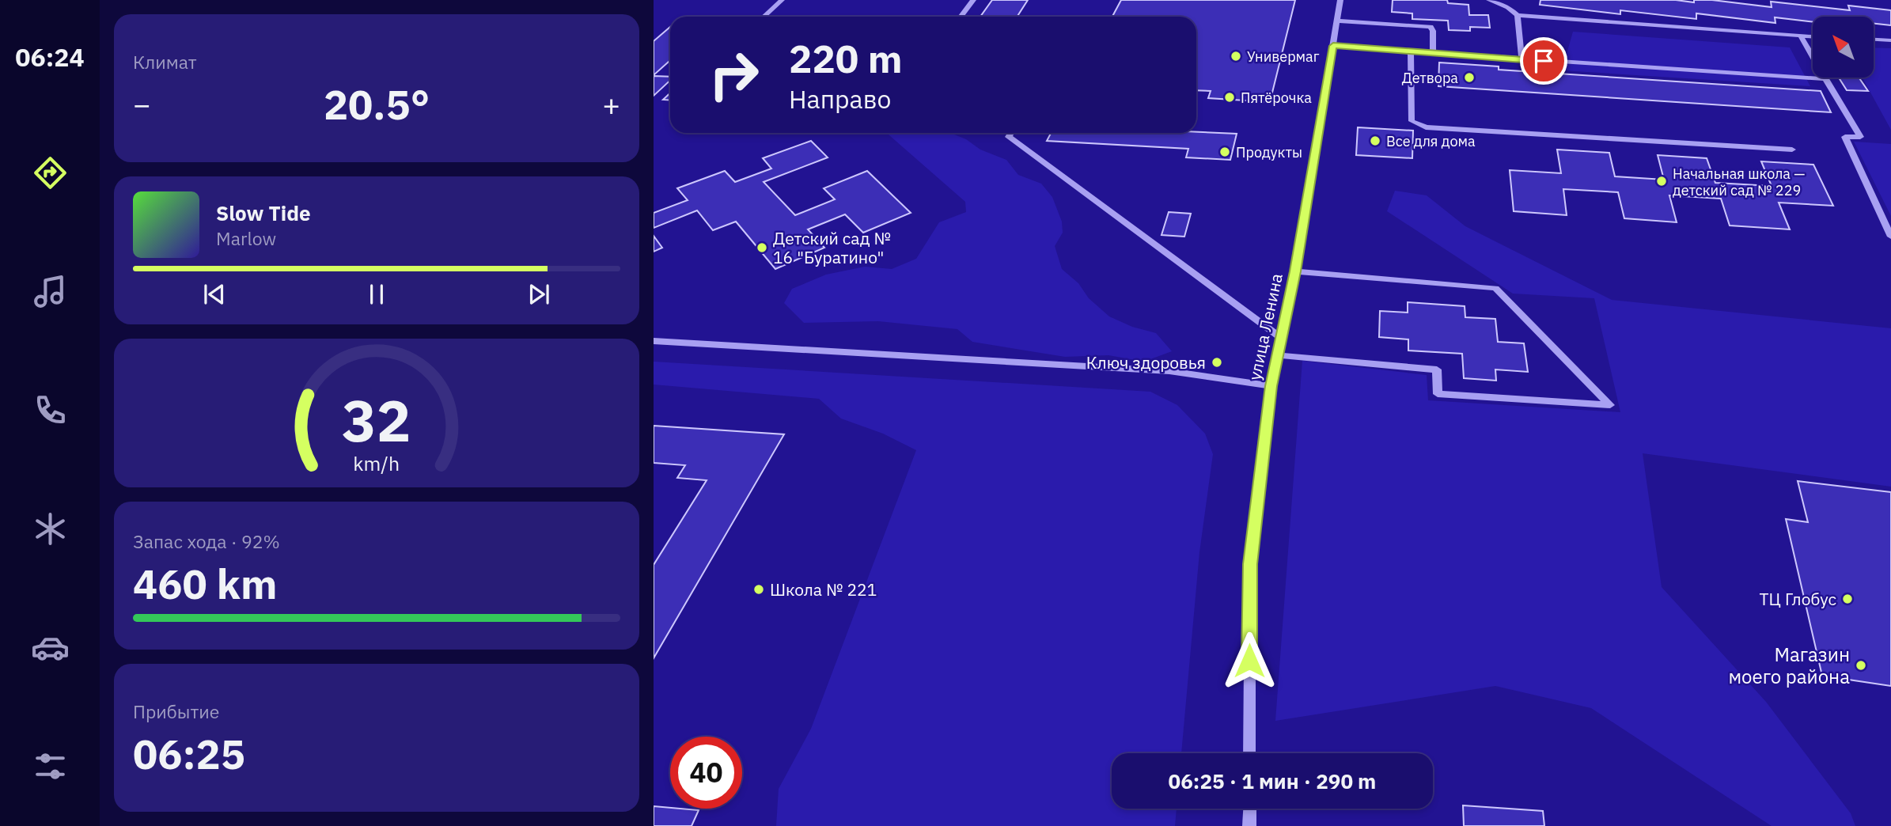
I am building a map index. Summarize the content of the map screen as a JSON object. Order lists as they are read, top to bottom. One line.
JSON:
{"streets":{"street":["улица Ленина"]},"places":["Универмаг","Детвора","Пятёрочка","Все для дома","Продукты","Начальная школа — детский сад № 229","Детский сад № 16 \"Буратино\"","Ключ здоровья","Школа № 221","ТЦ Глобус","Магазин моего района"],"north":"top left","page":{"tabs":"06:24","tile":["Климат",["Запас хода · 92%","460 km"],["Прибытие","06:25"]],"turn":["220 m","Направо"],"heat":["−","20.5°","+"],"song":["Slow Tide","Marlow"],"limit":"40","trip":"06:25 · 1 мин · 290 m","gauge":["32","km/h"]}}
